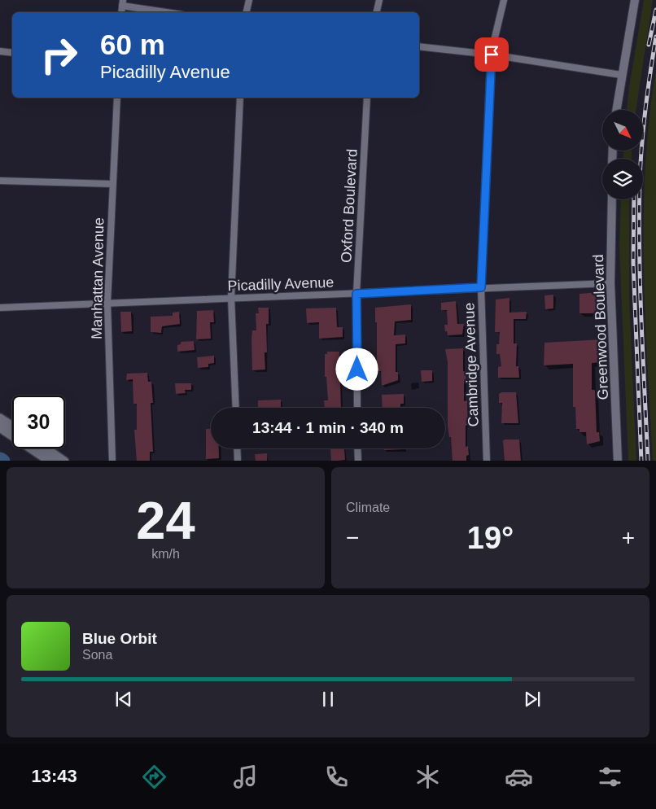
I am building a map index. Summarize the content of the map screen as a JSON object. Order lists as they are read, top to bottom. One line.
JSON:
{"streets":{"street":["Oxford Boulevard","Manhattan Avenue","Picadilly Avenue","Greenwood Boulevard","Cambridge Avenue"]},"crossings":[["Oxford Boulevard","Picadilly Avenue"],["Manhattan Avenue","Picadilly Avenue"],["Picadilly Avenue","Greenwood Boulevard"],["Picadilly Avenue","Cambridge Avenue"]],"north":"bottom right","page":{"turn":["60 m","Picadilly Avenue"],"limit":"30","trip":"13:44 · 1 min · 340 m","tile":[["24","km/h"],"Climate"],"heat":["−","19°","+"],"song":["Blue Orbit","Sona"],"tabs":"13:43"}}
